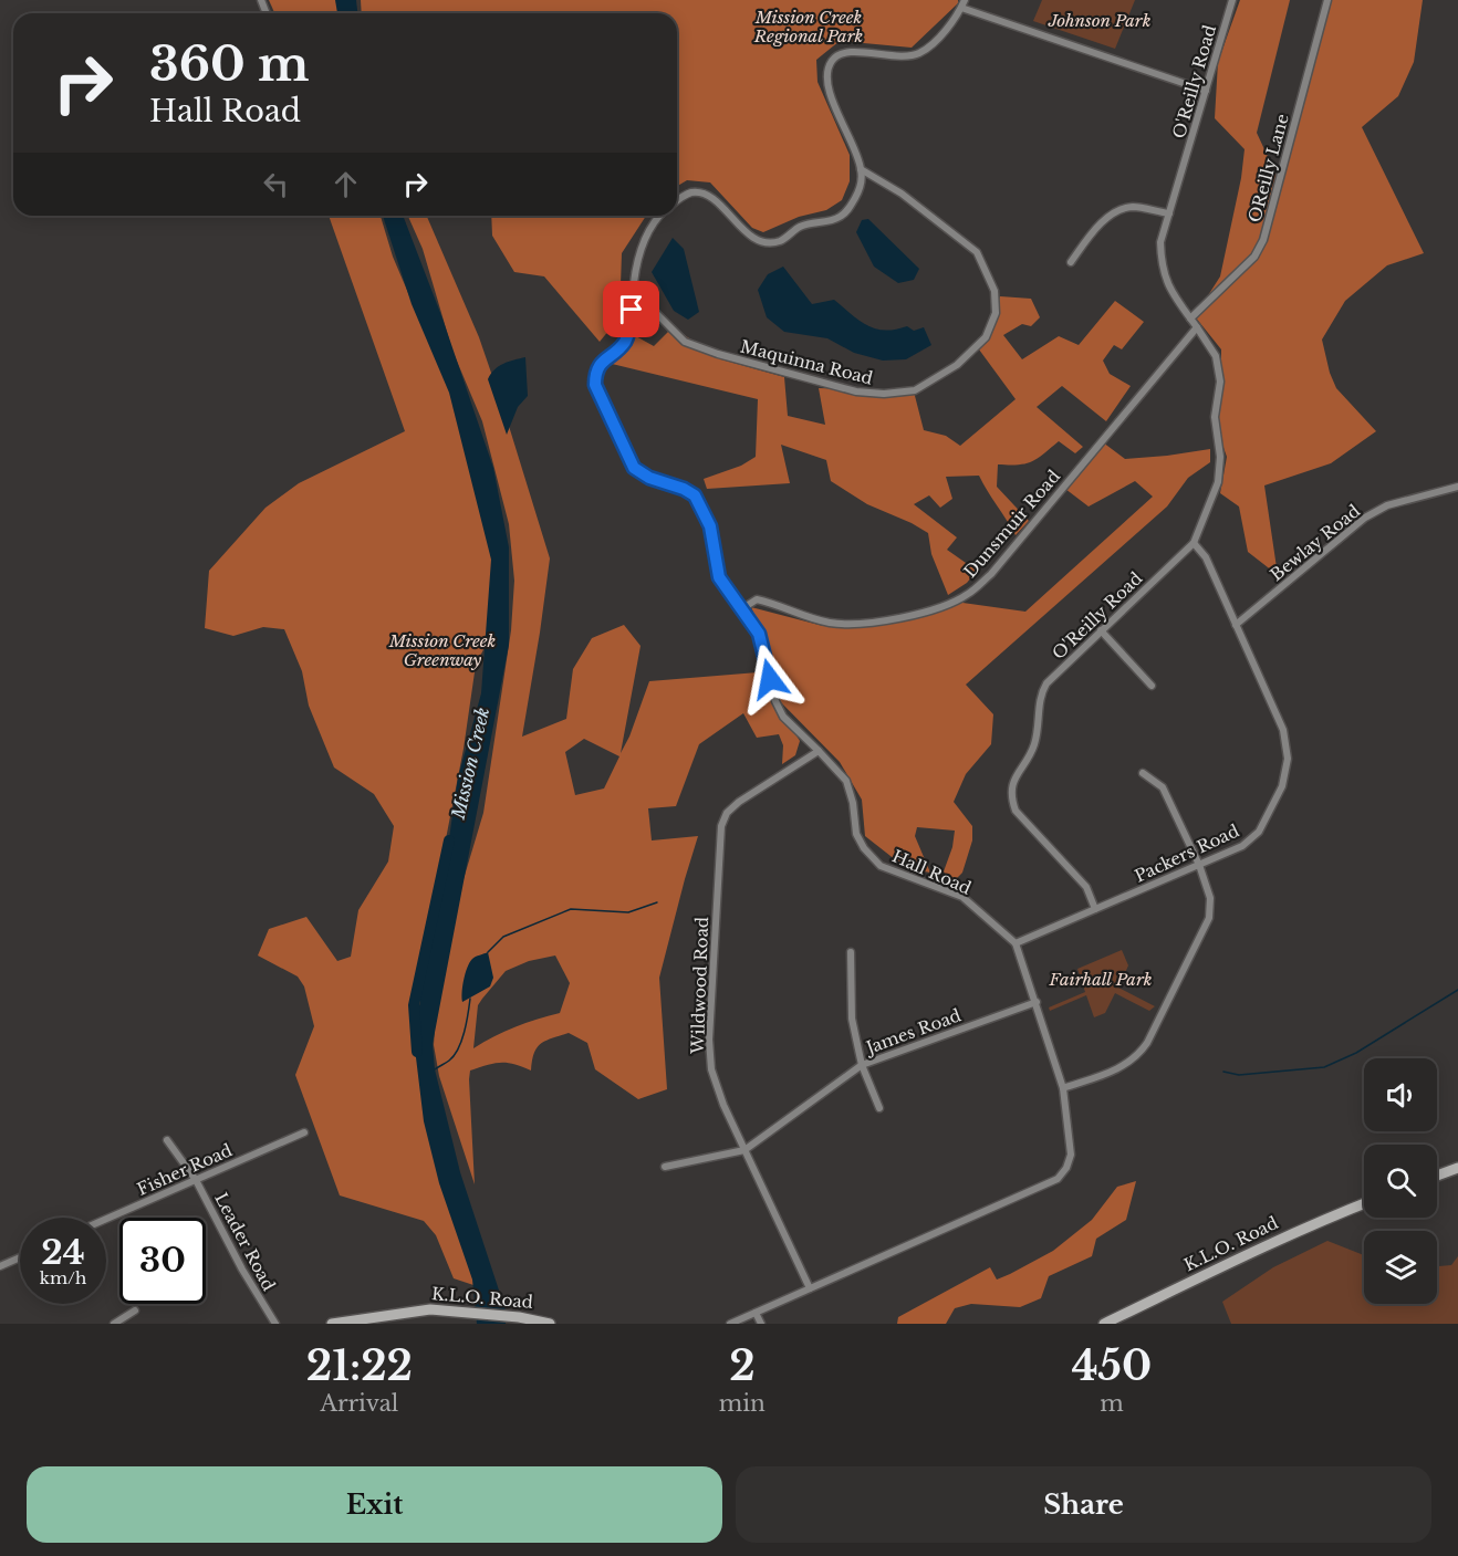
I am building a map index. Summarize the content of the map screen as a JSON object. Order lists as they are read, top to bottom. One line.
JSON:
{"streets":{"main road":["K.L.O. Road"],"street":["O'Reilly Road","OReilly Lane","Maquinna Road","Dunsmuir Road","Bewlay Road","Packers Road","Hall Road","Wildwood Road","James Road","Fisher Road","Leader Road"]},"crossings":[["O'Reilly Road","OReilly Lane"],["O'Reilly Road","Dunsmuir Road"],["O'Reilly Road","Packers Road"],["Maquinna Road","Hall Road"],["Dunsmuir Road","Hall Road"],["Bewlay Road","Packers Road"],["Packers Road","Hall Road"],["Hall Road","Wildwood Road"],["Hall Road","James Road"],["Wildwood Road","James Road"],["Fisher Road","Leader Road"]],"water":["Mission Creek"],"parks":["Mission Creek Regional Park","Johnson Park","Mission Creek Greenway","Fairhall Park"],"page":{"turn":["360 m","Hall Road"],"speed":"24 km/h","limit":"30","eta":["21:22","Arrival","2","min","450","m"],"buttons":["Exit","Share"]}}
